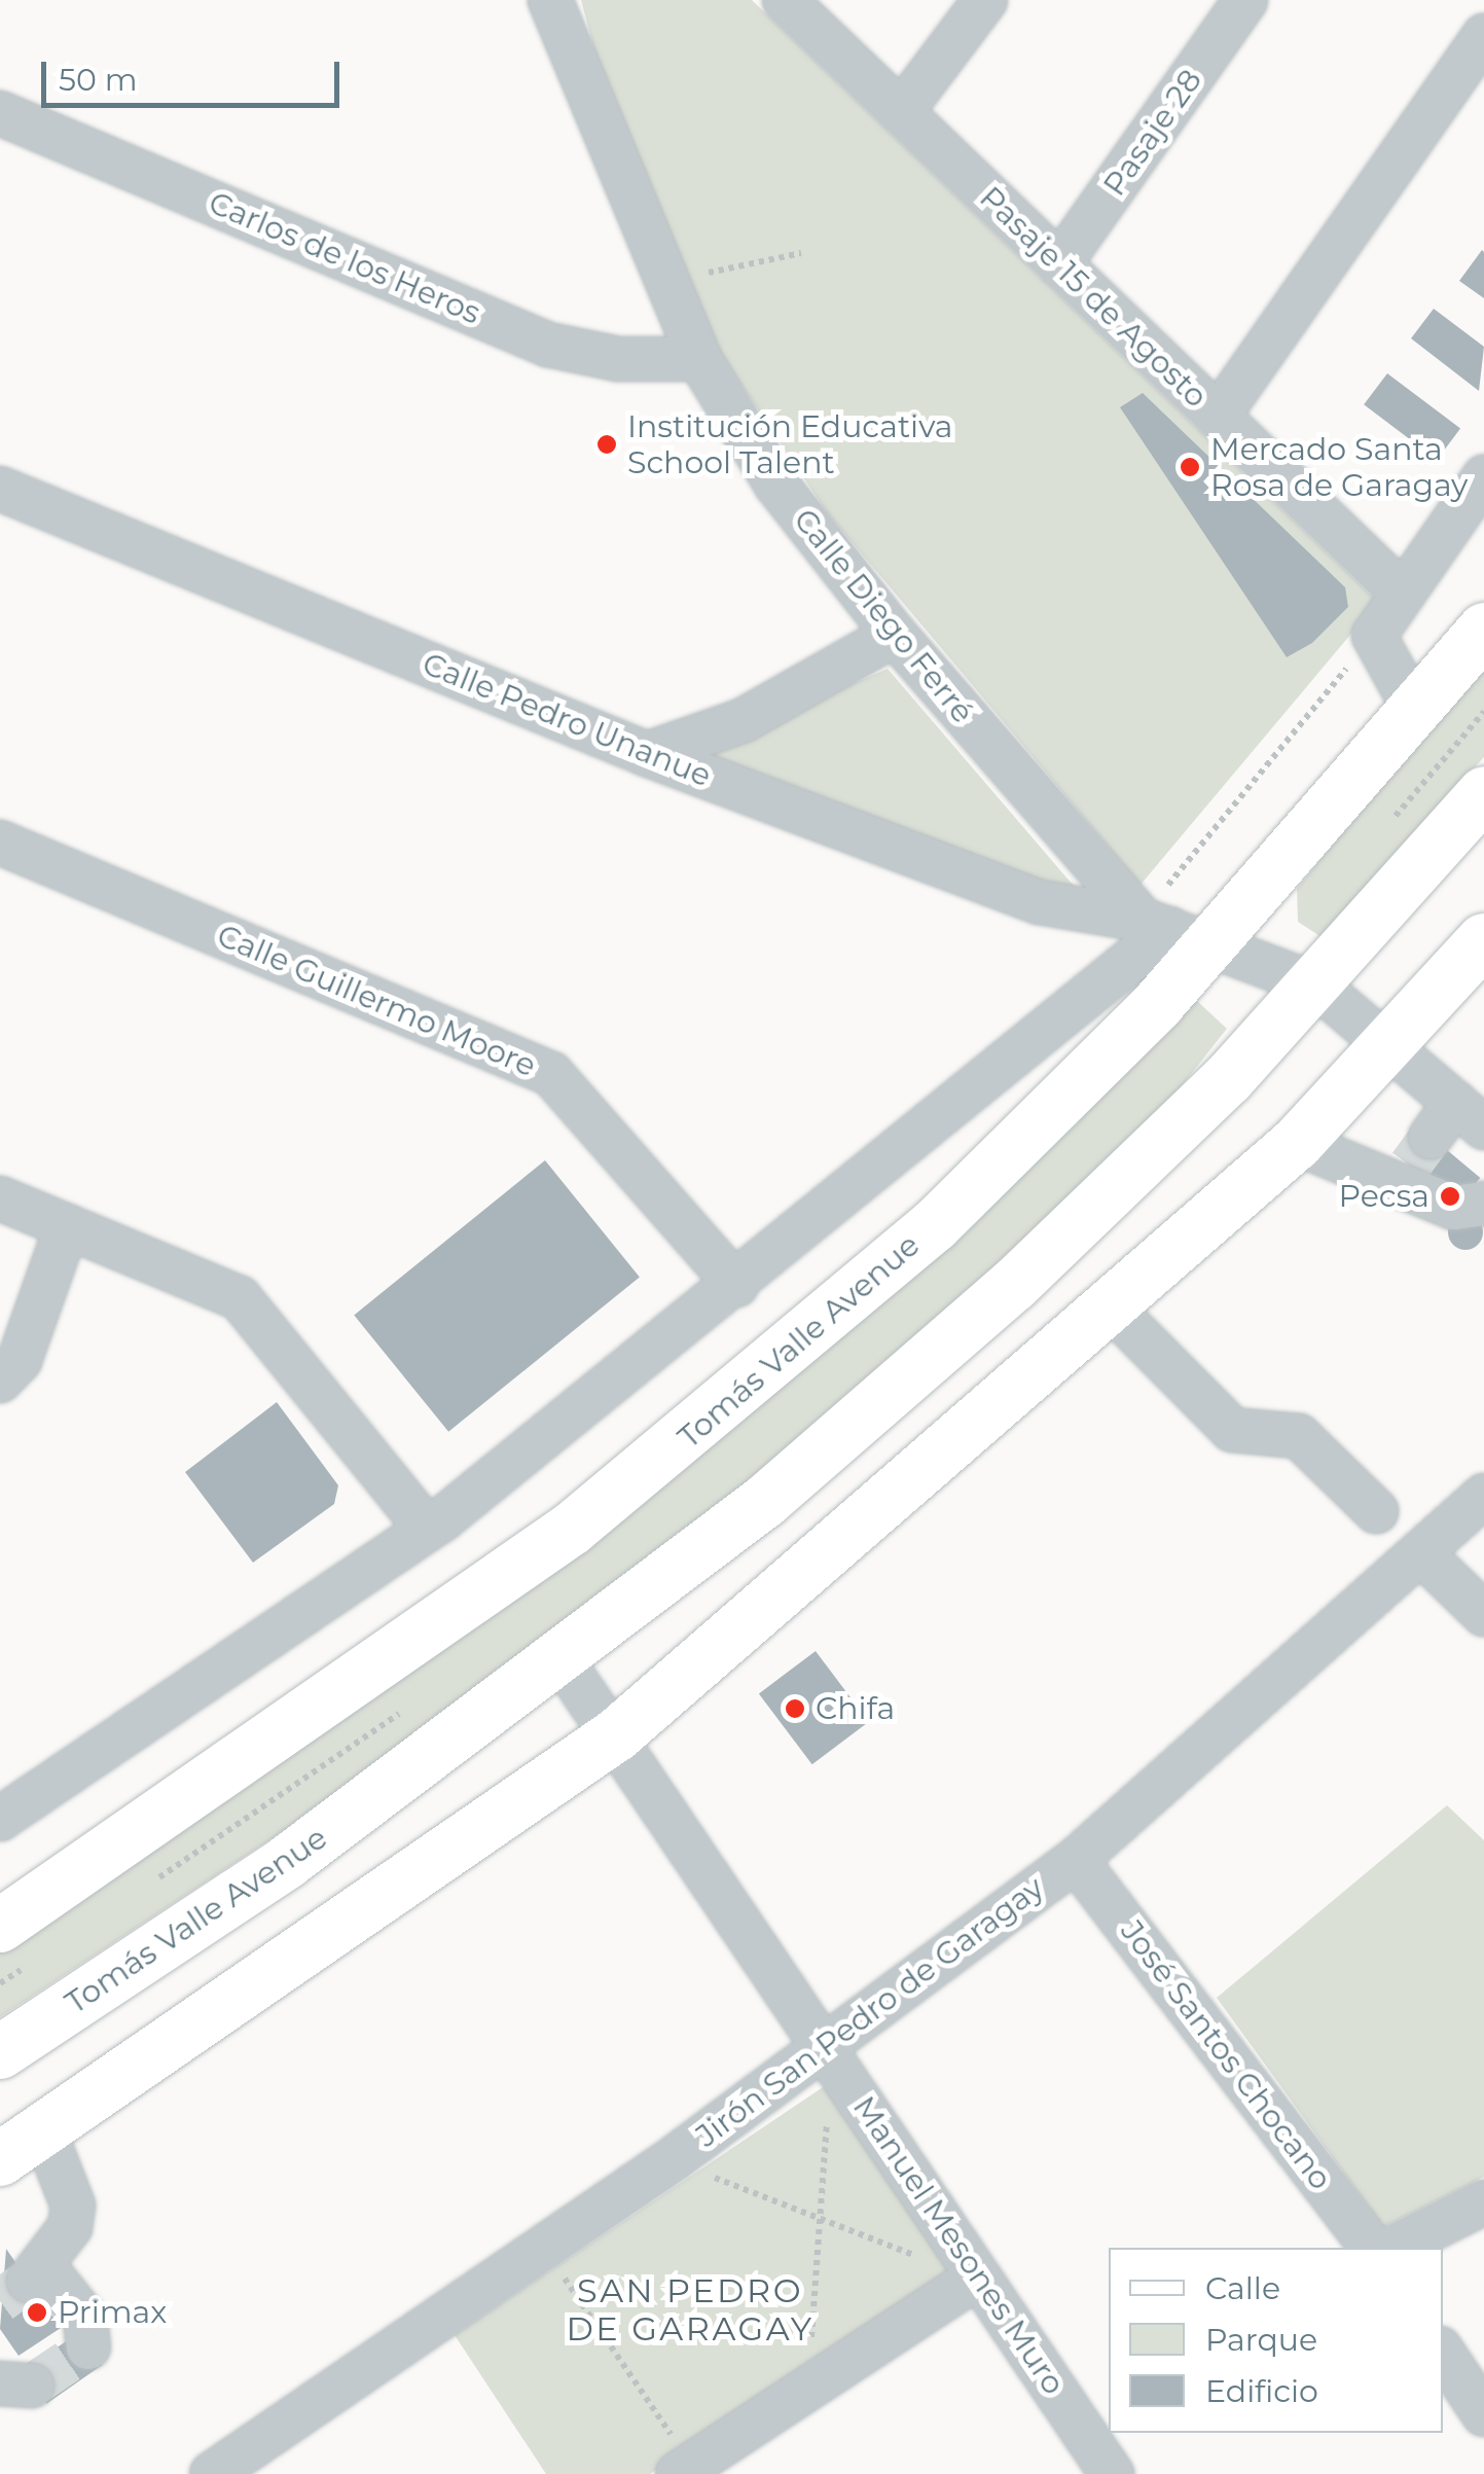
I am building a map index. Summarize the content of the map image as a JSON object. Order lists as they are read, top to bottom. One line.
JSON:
{"streets":{"main road":["Tomás Valle Avenue"],"street":["Pasaje 28","Carlos de los Heros","Pasaje 15 de Agosto","Calle Diego Ferré","Calle Pedro Unanue","Calle Guillermo Moore","Jirón San Pedro de Garagay","José Santos Chocano","Manuel Mesones Muro"]},"crossings":[["Pasaje 28","Pasaje 15 de Agosto"],["Carlos de los Heros","Calle Diego Ferré"],["Calle Diego Ferré","Calle Pedro Unanue"],["Calle Diego Ferré","Tomás Valle Avenue"],["Calle Pedro Unanue","Tomás Valle Avenue"],["Calle Guillermo Moore","Tomás Valle Avenue"],["Tomás Valle Avenue","Manuel Mesones Muro"],["Jirón San Pedro de Garagay","José Santos Chocano"],["Jirón San Pedro de Garagay","Manuel Mesones Muro"]],"districts":["SAN PEDRO DE GARAGAY"],"places":["Institución Educativa School Talent","Mercado Santa Rosa de Garagay","Pecsa","Chifa","Primax"],"legend":["Calle","Parque","Edificio"],"scale_bar":"50 m"}
